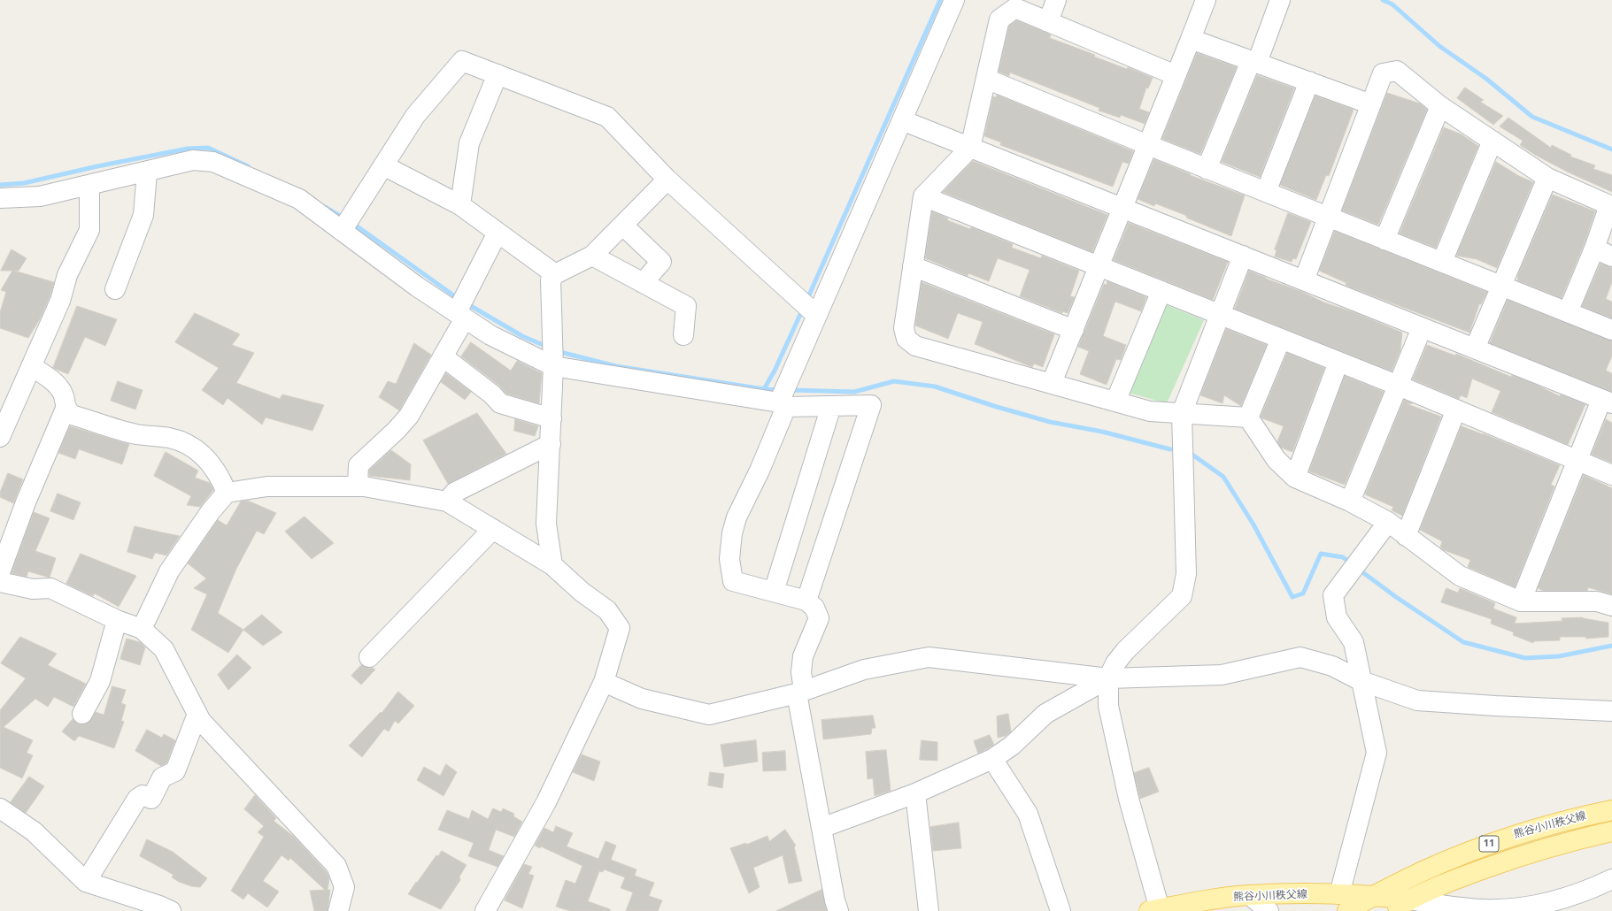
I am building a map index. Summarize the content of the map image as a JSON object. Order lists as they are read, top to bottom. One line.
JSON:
{"streets":{"main road":["熊谷小川秩父線","11"]}}
